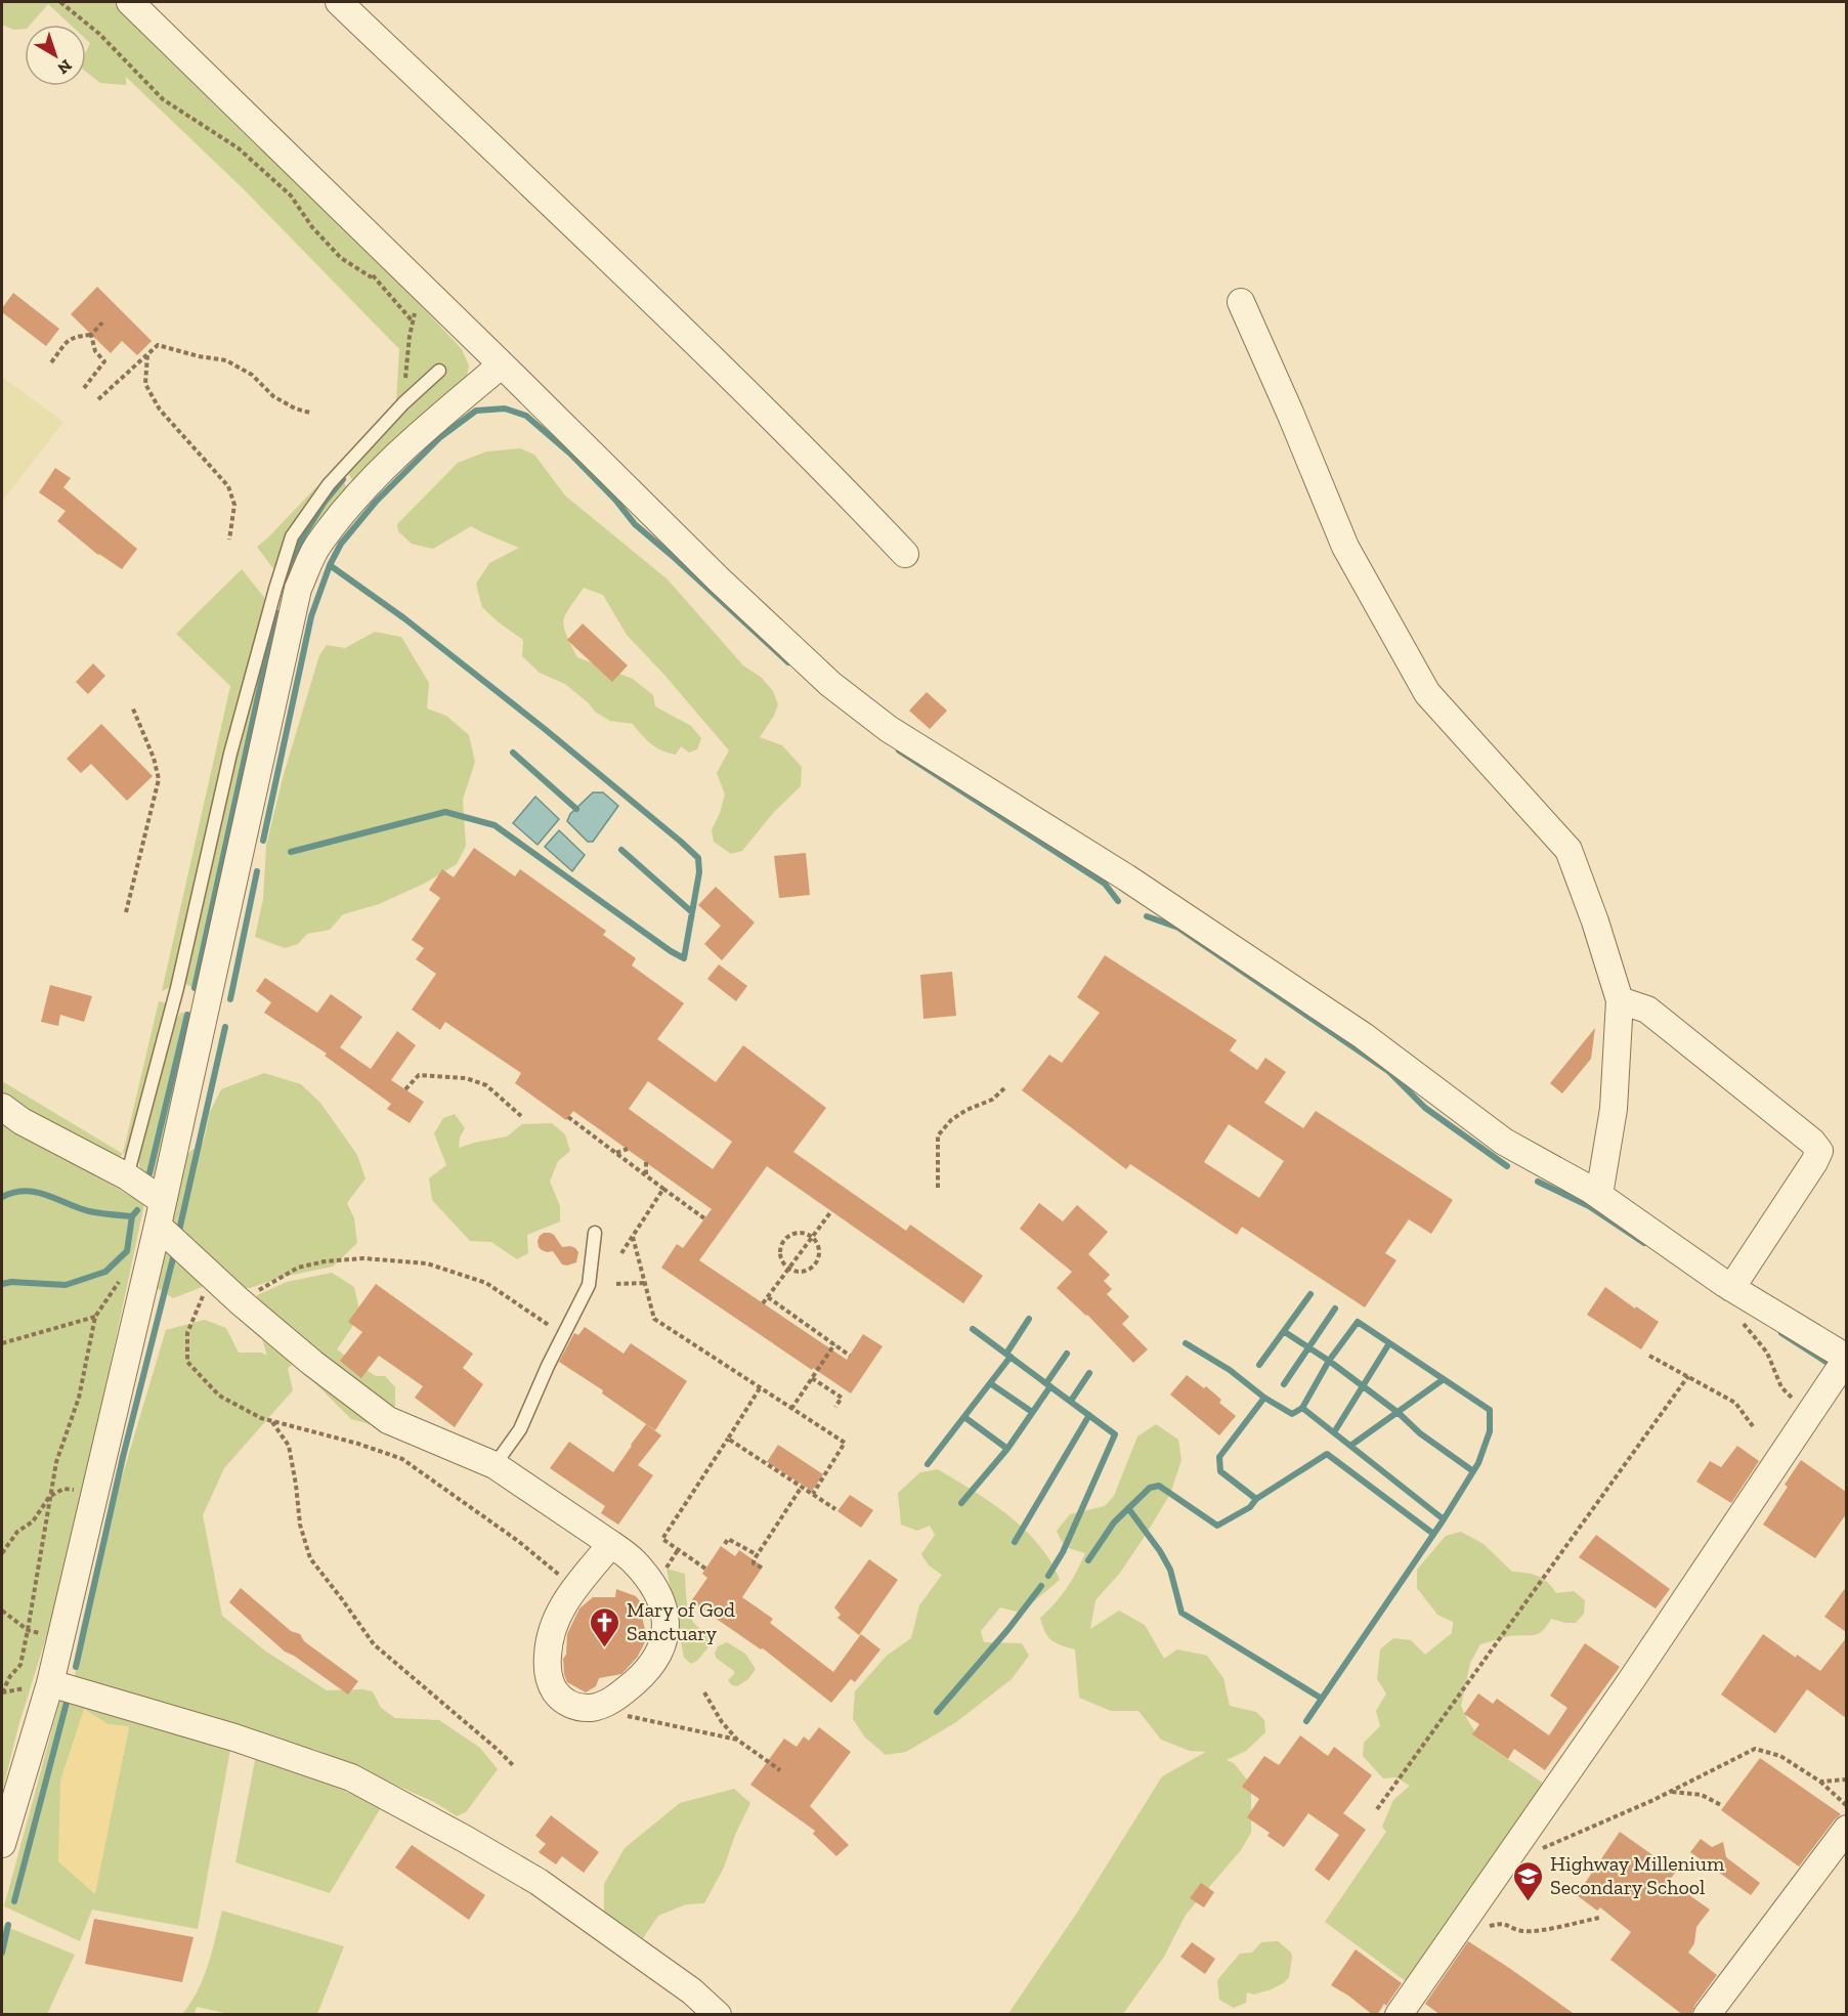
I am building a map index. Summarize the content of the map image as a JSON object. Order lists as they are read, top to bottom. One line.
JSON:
{"places":{"church":["Mary of God Sanctuary"],"school or university":["Highway Millenium Secondary School"]},"north":"bottom right"}
